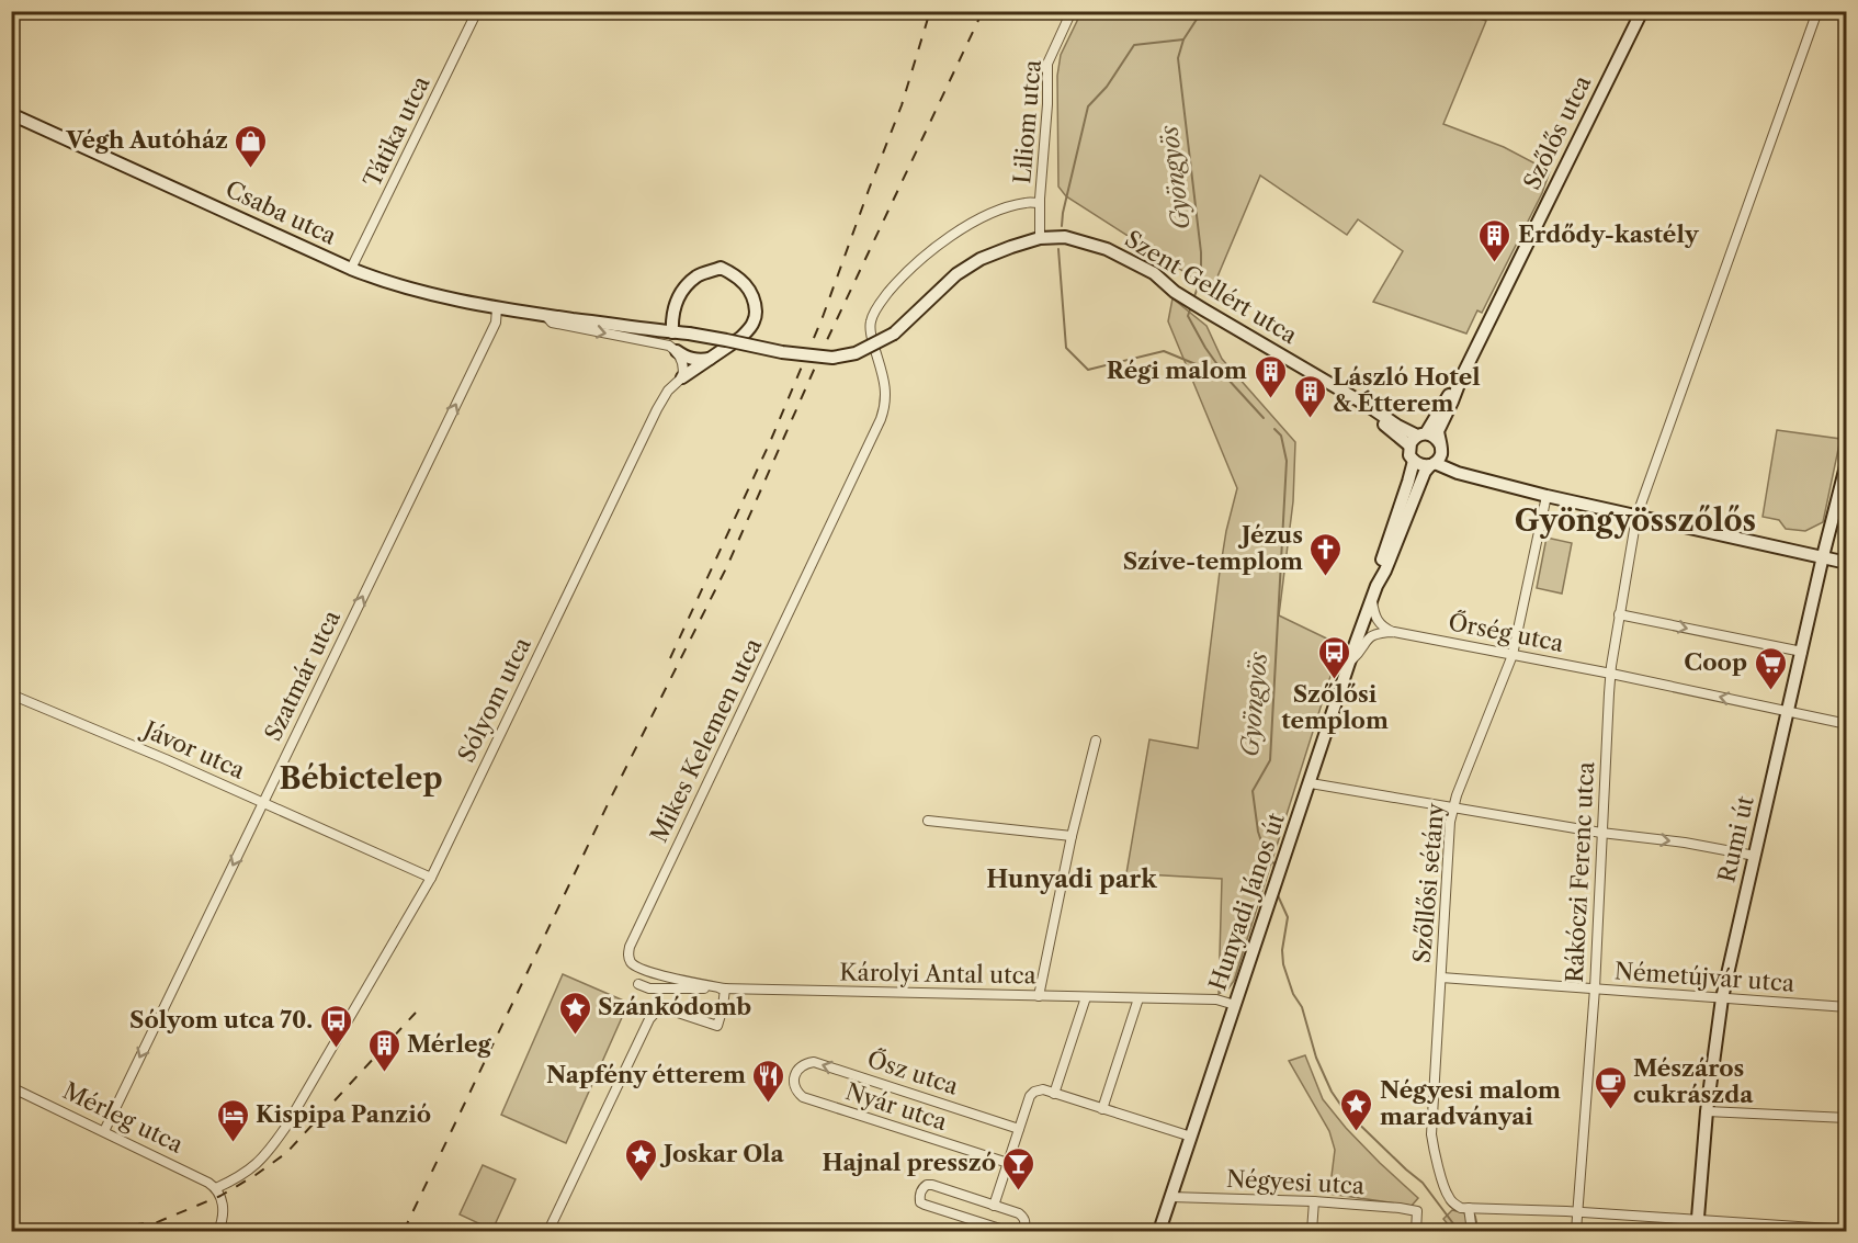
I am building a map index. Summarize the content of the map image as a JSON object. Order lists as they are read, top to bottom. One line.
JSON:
{"streets":{"street":["Liliom utca","Tátika utca","Szőlős utca","Csaba utca","Szent Gellért utca","Őrség utca","Szatmár utca","Sólyom utca","Mikes Kelemen utca","Jávor utca","Rumi út","Rákóczi Ferenc utca","Szőllősi sétány","Hunyadi János út","Károlyi Antal utca","Németújvár utca","Ősz utca","Nyár utca","Mérleg utca","Négyesi utca"]},"crossings":[["Liliom utca","Szent Gellért utca"],["Liliom utca","Mikes Kelemen utca"],["Tátika utca","Csaba utca"],["Szőlős utca","Szent Gellért utca"],["Szőlős utca","Hunyadi János út"],["Csaba utca","Szent Gellért utca"],["Csaba utca","Szatmár utca"],["Szent Gellért utca","Hunyadi János út"],["Őrség utca","Rumi út"],["Őrség utca","Rákóczi Ferenc utca"],["Őrség utca","Szőllősi sétány"],["Szatmár utca","Jávor utca"],["Szatmár utca","Mérleg utca"],["Sólyom utca","Jávor utca"],["Sólyom utca","Mérleg utca"],["Mikes Kelemen utca","Károlyi Antal utca"],["Rumi út","Németújvár utca"],["Rákóczi Ferenc utca","Németújvár utca"],["Szőllősi sétány","Németújvár utca"],["Hunyadi János út","Károlyi Antal utca"],["Hunyadi János út","Négyesi utca"],["Ősz utca","Nyár utca"]],"one_way":["Ősz utca"],"districts":["Gyöngyösszőlős","Bébictelep","Hunyadi park"],"water":["Gyöngyös"],"places":{"shop":["Végh Autóház"],"building":["Erdődy-kastély","Régi malom","László Hotel & Étterem","Mérleg"],"church":["Jézus Szíve-templom"],"bus stop":["Szőlősi templom","Sólyom utca 70."],"supermarket":["Coop"],"place":["Szánkódomb","Négyesi malom maradványai","Joskar Ola"],"restaurant":["Napfény étterem"],"cafe":["Mészáros cukrászda"],"hotel":["Kispipa Panzió"],"bar":["Hajnal presszó"]}}
